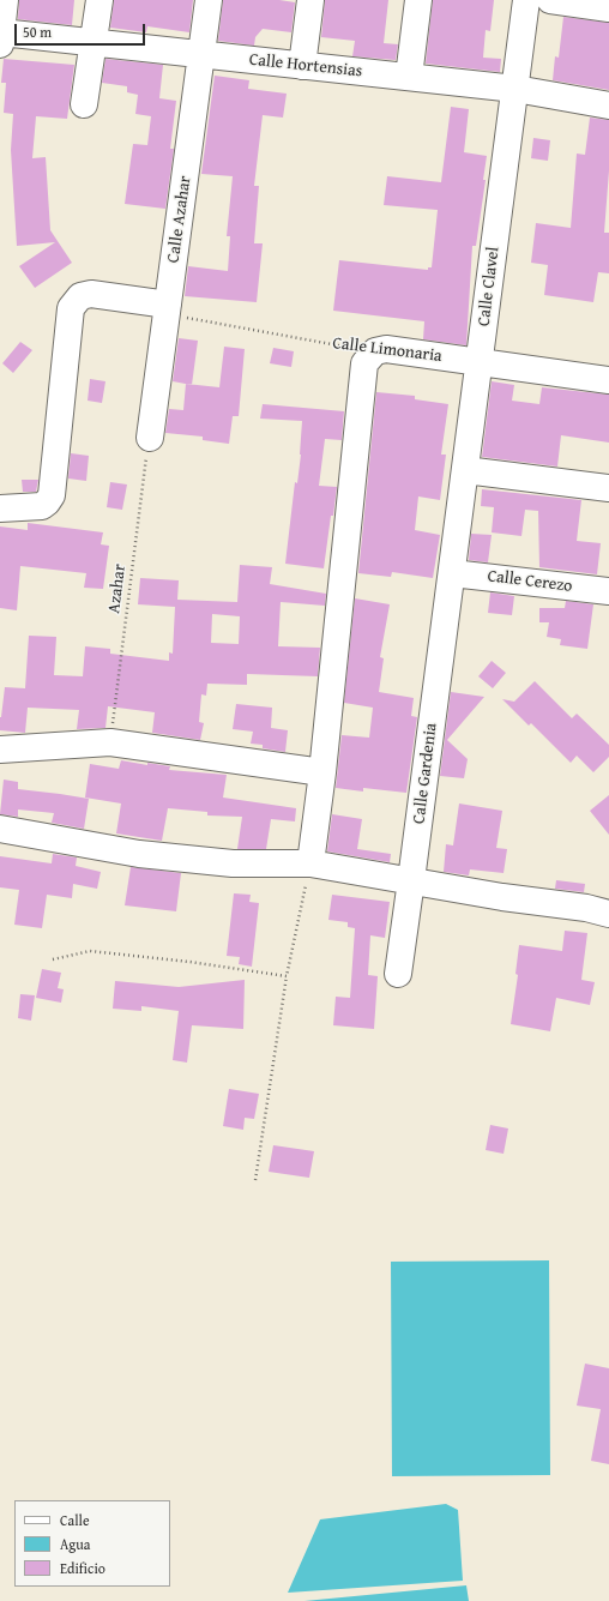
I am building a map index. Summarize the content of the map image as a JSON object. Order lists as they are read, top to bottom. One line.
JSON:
{"streets":{"street":["Calle Hortensias","Calle Azahar","Calle Clavel","Calle Limonaria","Calle Cerezo","Calle Gardenia"],"path":["Azahar"]},"crossings":[["Calle Hortensias","Calle Azahar"],["Calle Hortensias","Calle Clavel"],["Calle Azahar","Calle Limonaria"],["Calle Azahar","Azahar"],["Calle Clavel","Calle Limonaria"],["Calle Clavel","Calle Cerezo"],["Calle Clavel","Calle Gardenia"],["Calle Cerezo","Calle Gardenia"]],"legend":["Calle","Agua","Edificio"],"scale_bar":"50 m"}
